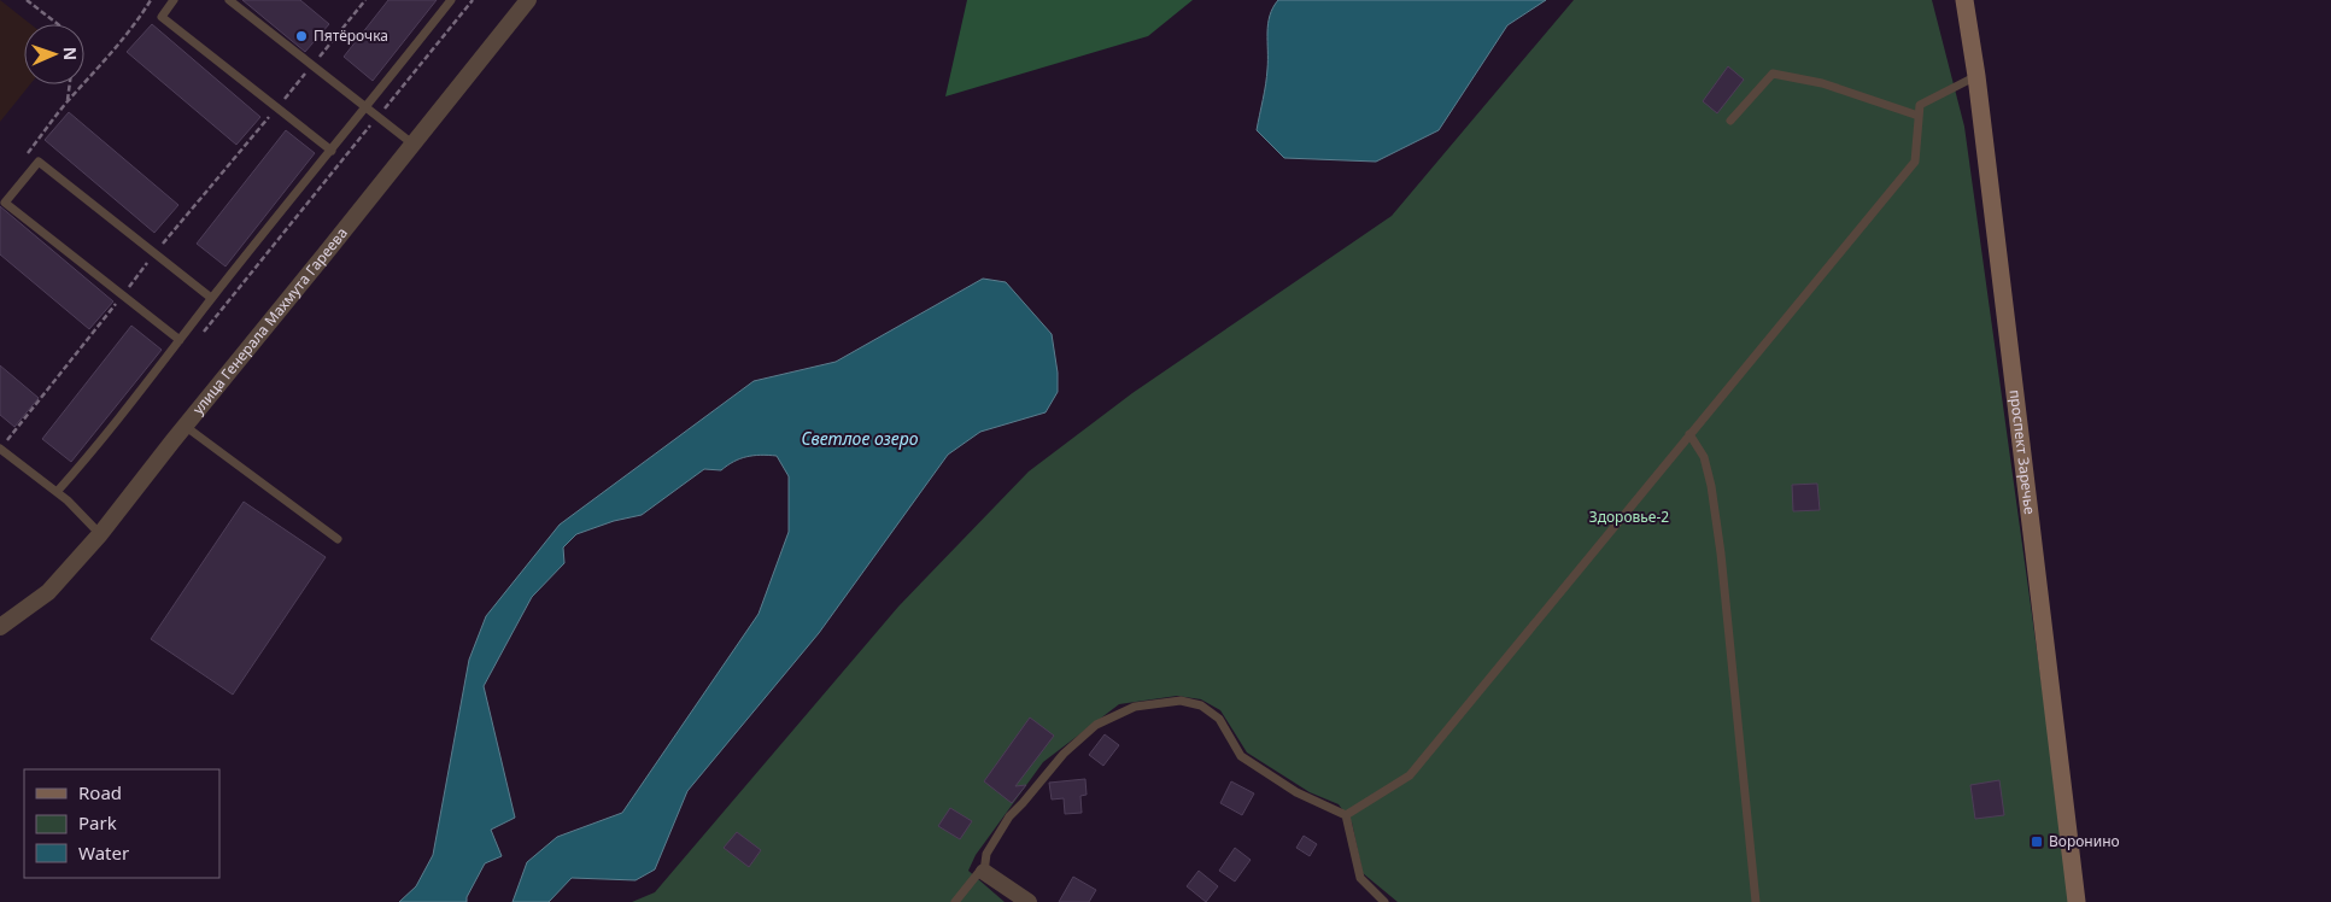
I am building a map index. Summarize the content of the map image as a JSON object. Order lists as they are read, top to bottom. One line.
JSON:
{"streets":{"street":["улица Генерала Махмута Гареева","проспект Заречье"]},"water":["Светлое озеро"],"parks":["Здоровье-2"],"places":{"other":["Пятёрочка"],"transit":["Воронино"]},"legend":["Road","Park","Water"],"north":"right"}
